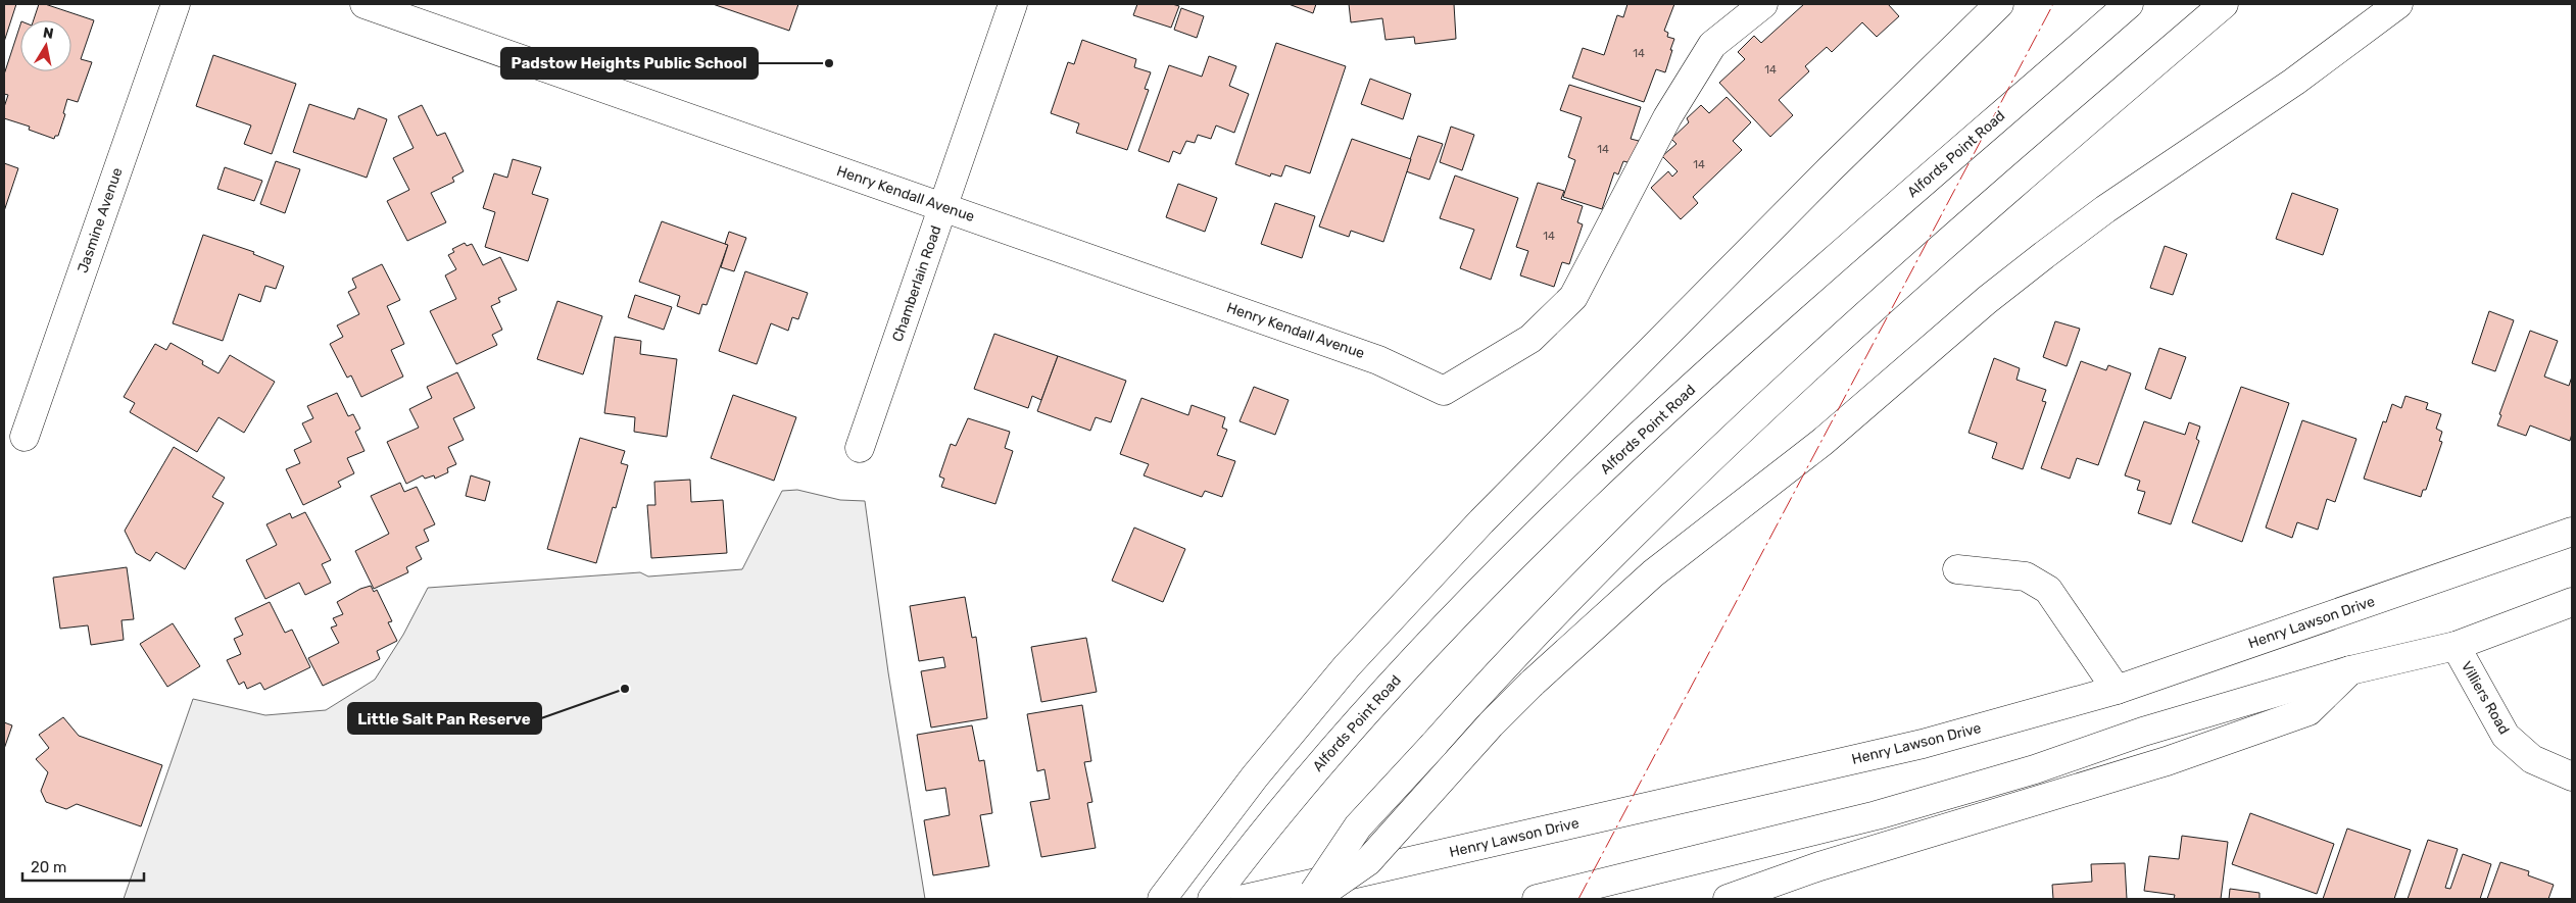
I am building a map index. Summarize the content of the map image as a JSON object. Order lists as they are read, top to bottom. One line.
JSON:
{"streets":{"main road":["Alfords Point Road","Henry Kendall Avenue","Jasmine Avenue","Chamberlain Road","Henry Lawson Drive","Villiers Road"]},"crossings":[["Henry Kendall Avenue","Chamberlain Road"]],"places":["Padstow Heights Public School","Little Salt Pan Reserve"],"house_numbers":["14","14","14","14","14"],"scale_bar":"20 m","north":"top"}
